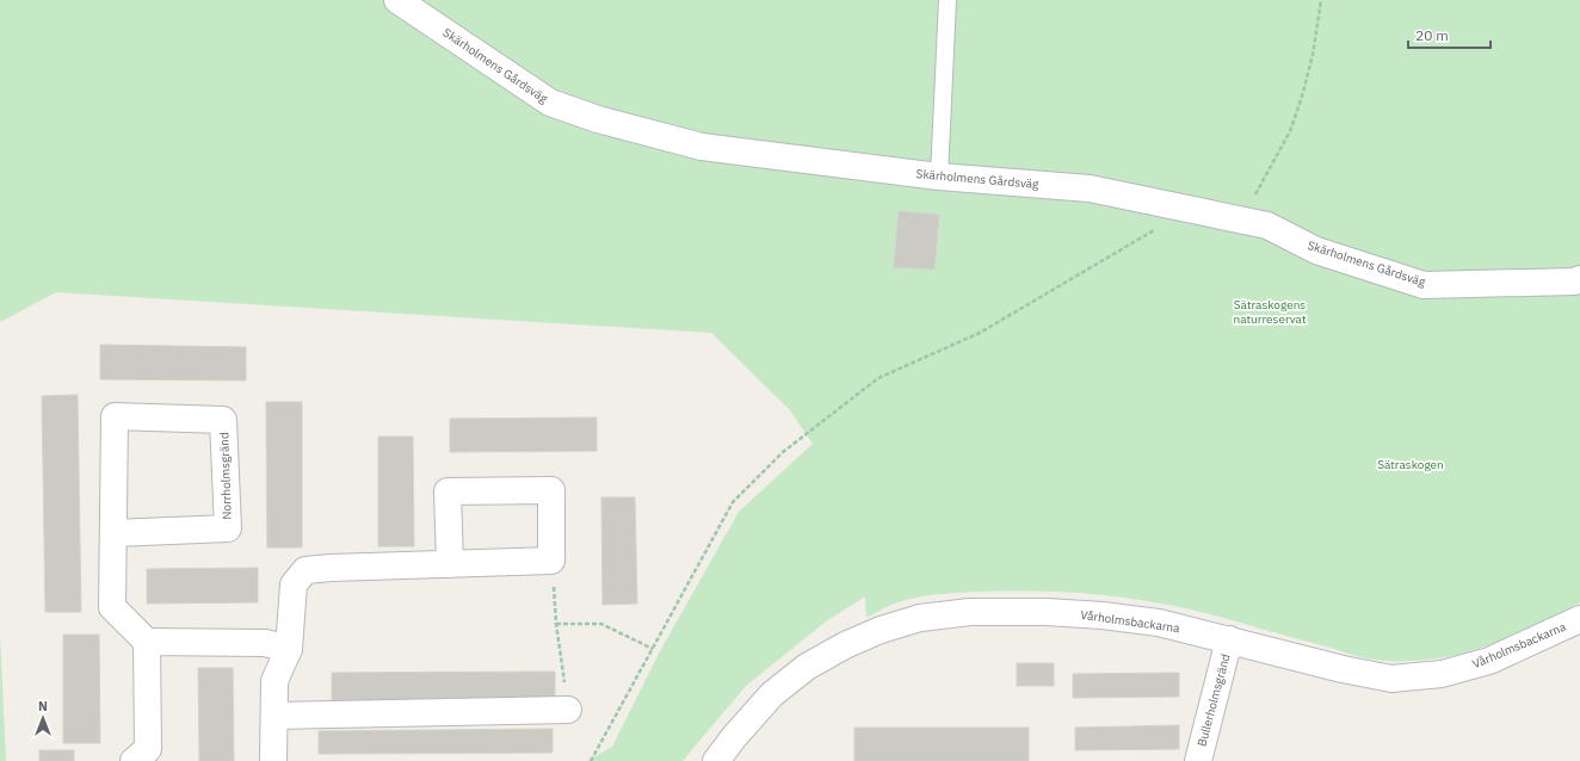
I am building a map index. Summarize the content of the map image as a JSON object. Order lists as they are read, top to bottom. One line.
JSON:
{"streets":{"street":["Skärholmens Gårdsväg","Norrholmsgränd","Vårholmsbackarna","Bullerholmsgränd"]},"crossings":[["Vårholmsbackarna","Bullerholmsgränd"]],"parks":["Sätraskogens naturreservat","Sätraskogen"],"scale_bar":"20 m","north":"top"}
